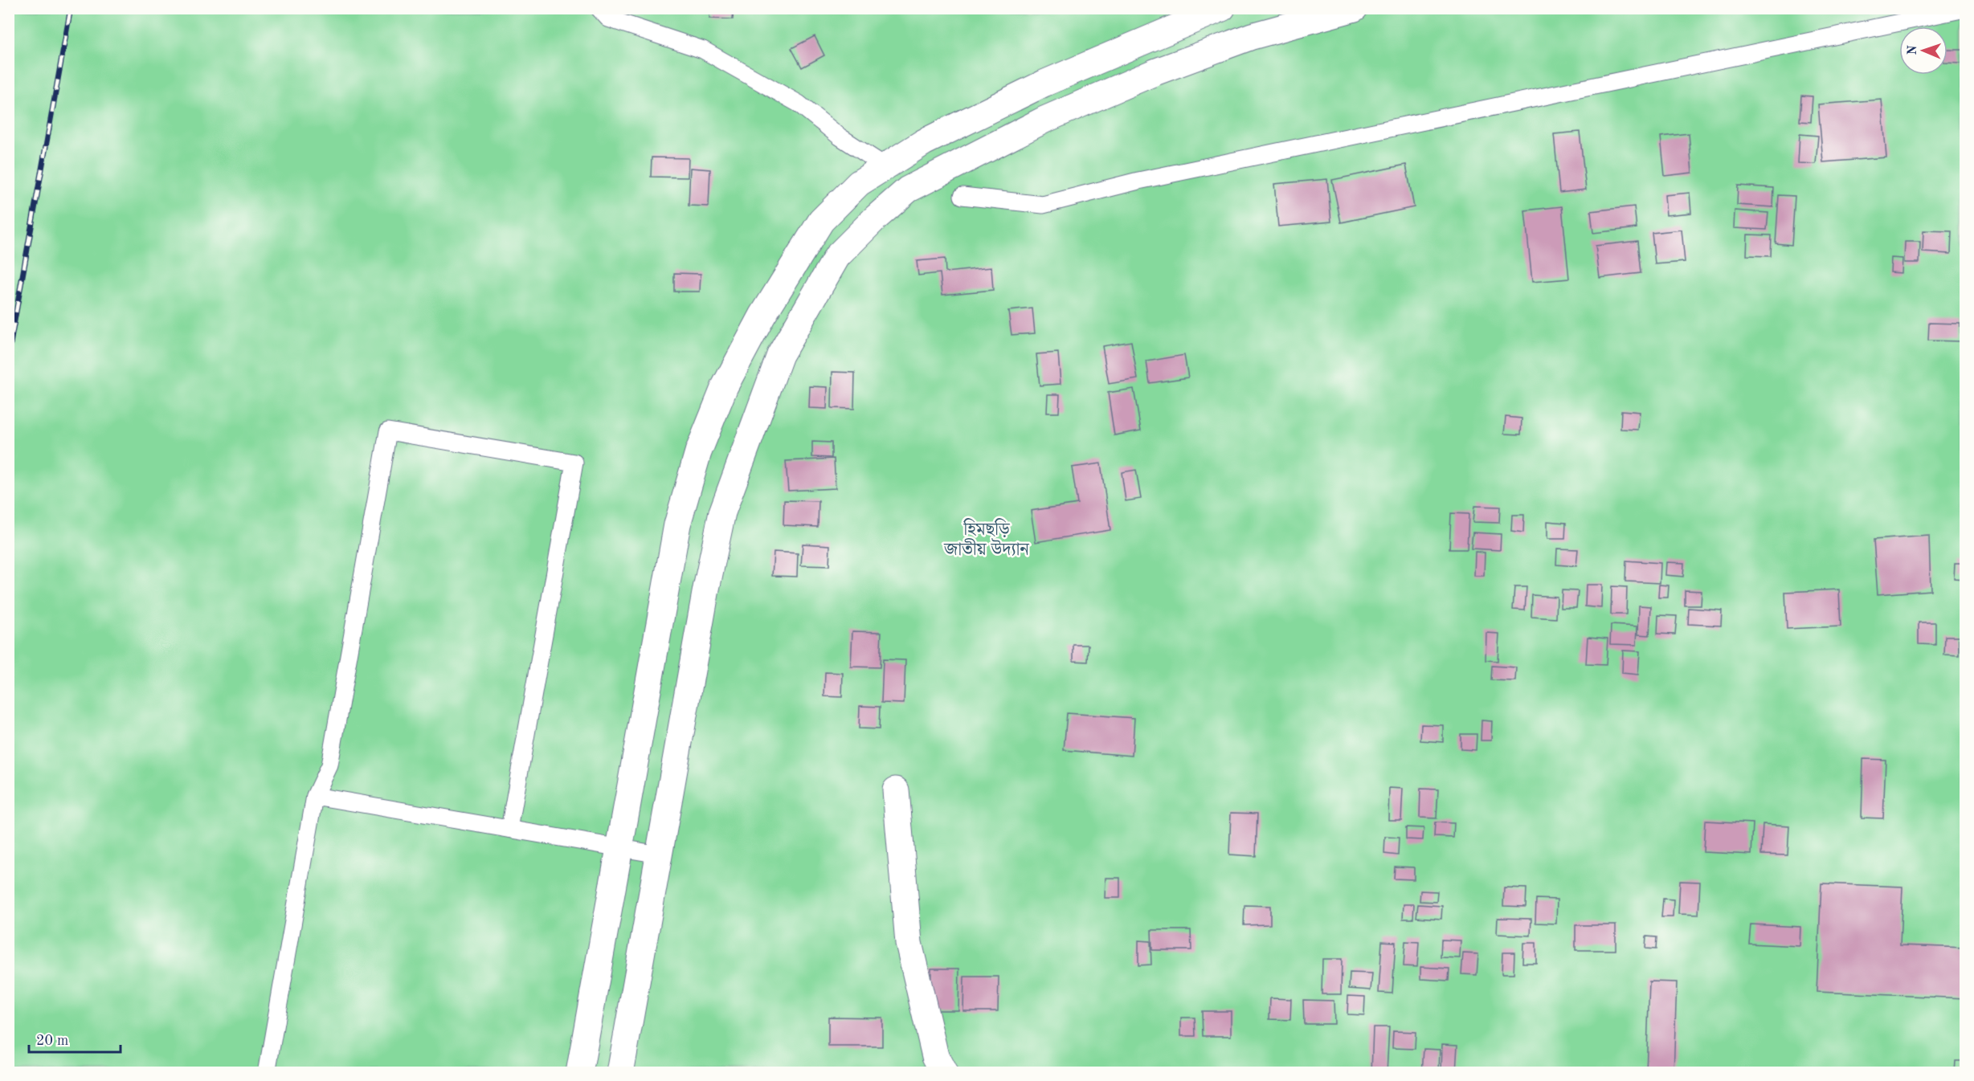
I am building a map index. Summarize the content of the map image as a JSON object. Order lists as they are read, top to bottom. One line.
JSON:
{"parks":["হিমছড়ি জাতীয় উদ্যান"],"scale_bar":"20 m","north":"left"}
